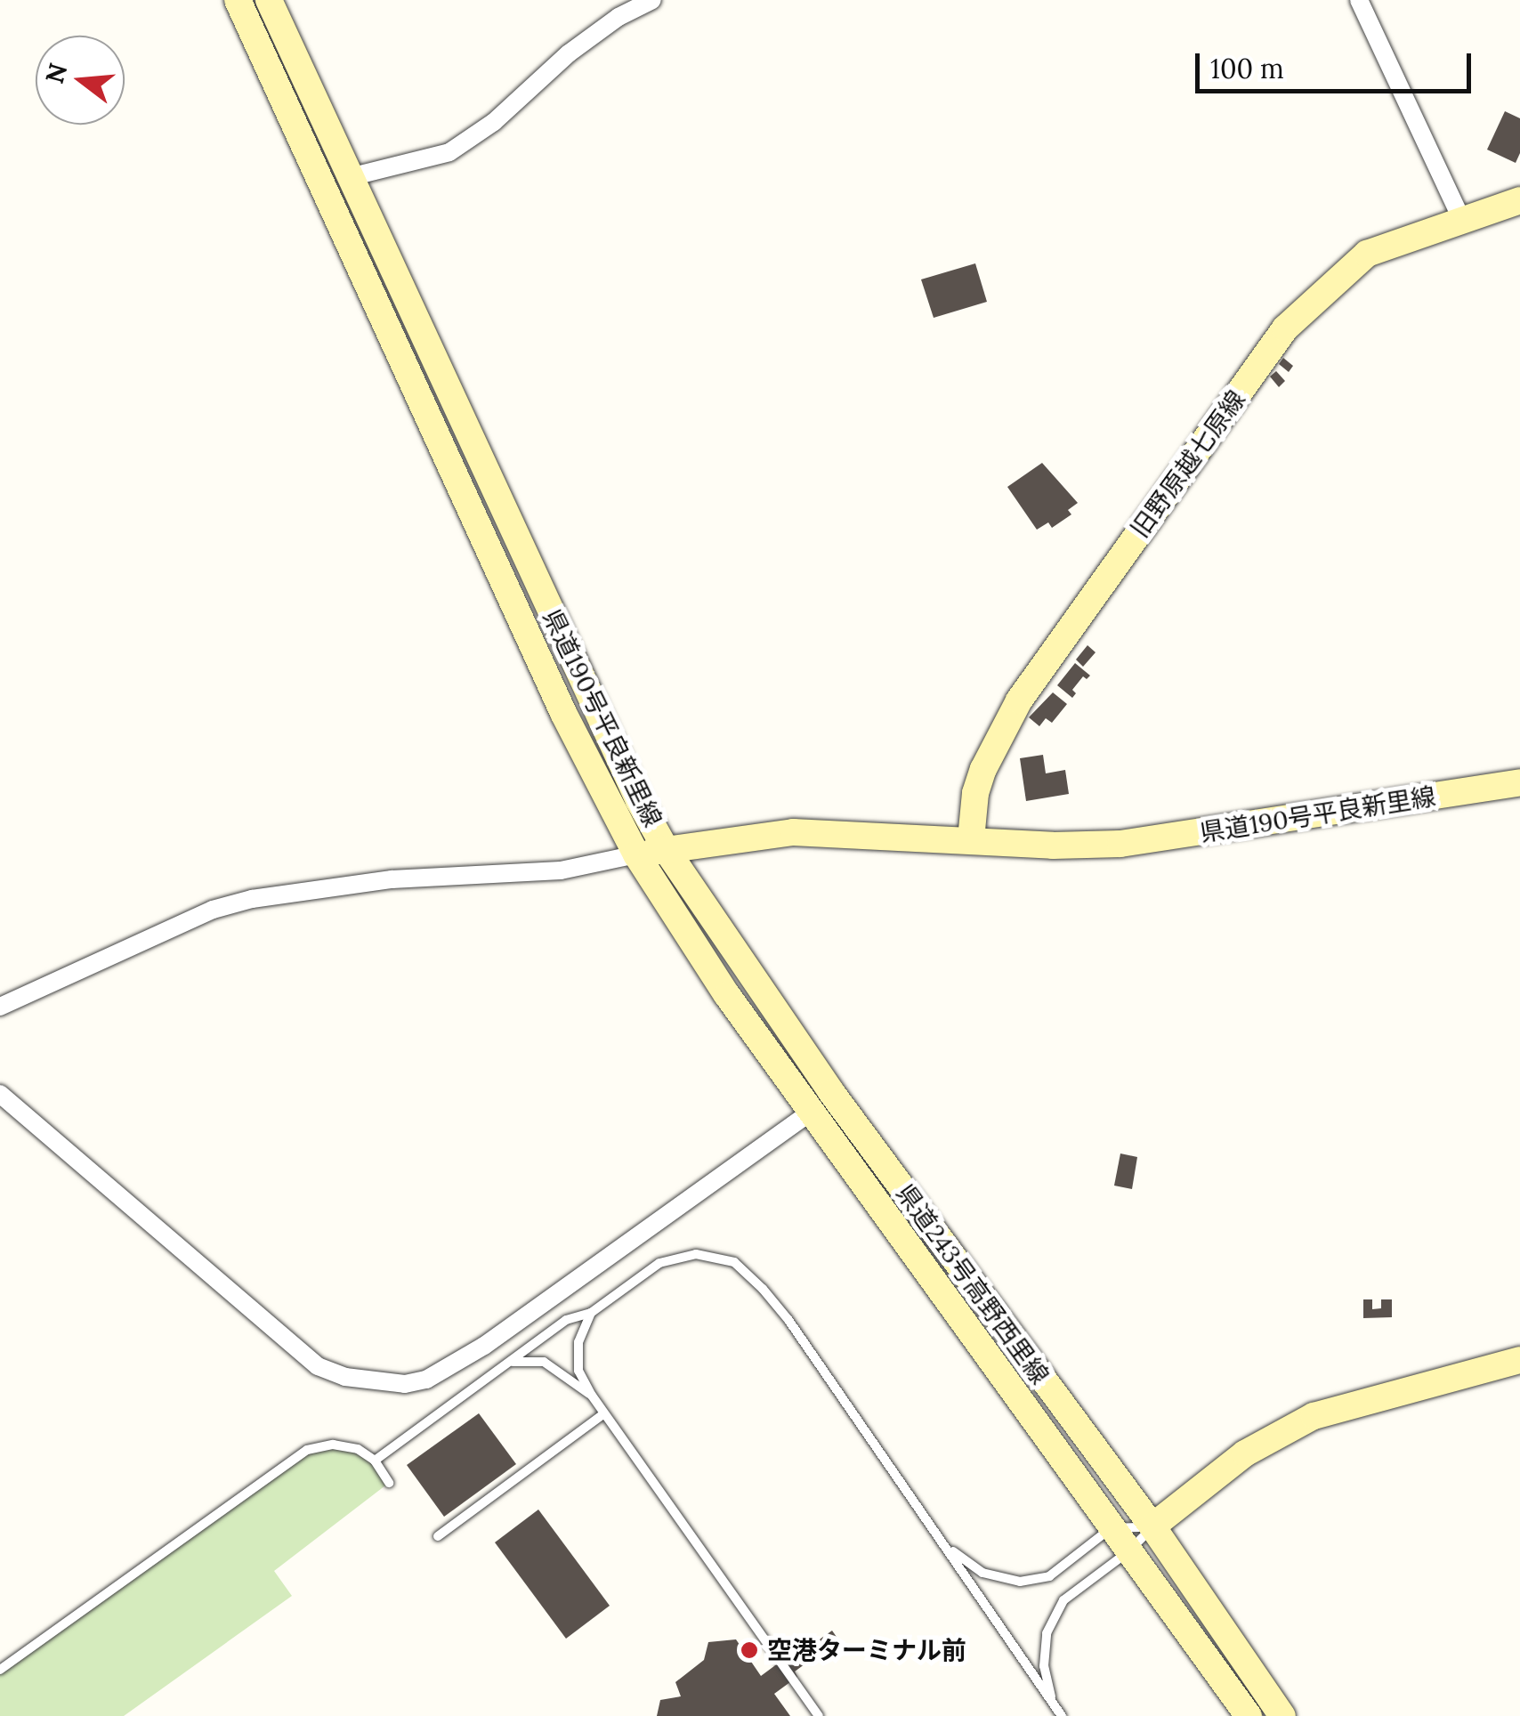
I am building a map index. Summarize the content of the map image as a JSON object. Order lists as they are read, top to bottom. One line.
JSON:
{"streets":{"main road":["旧野原越七原線","県道190号平良新里線","県道243号高野西里線"]},"crossings":[["旧野原越七原線","県道190号平良新里線"],["県道190号平良新里線","県道243号高野西里線"]],"places":["空港ターミナル前"],"scale_bar":"100 m","north":"left"}
